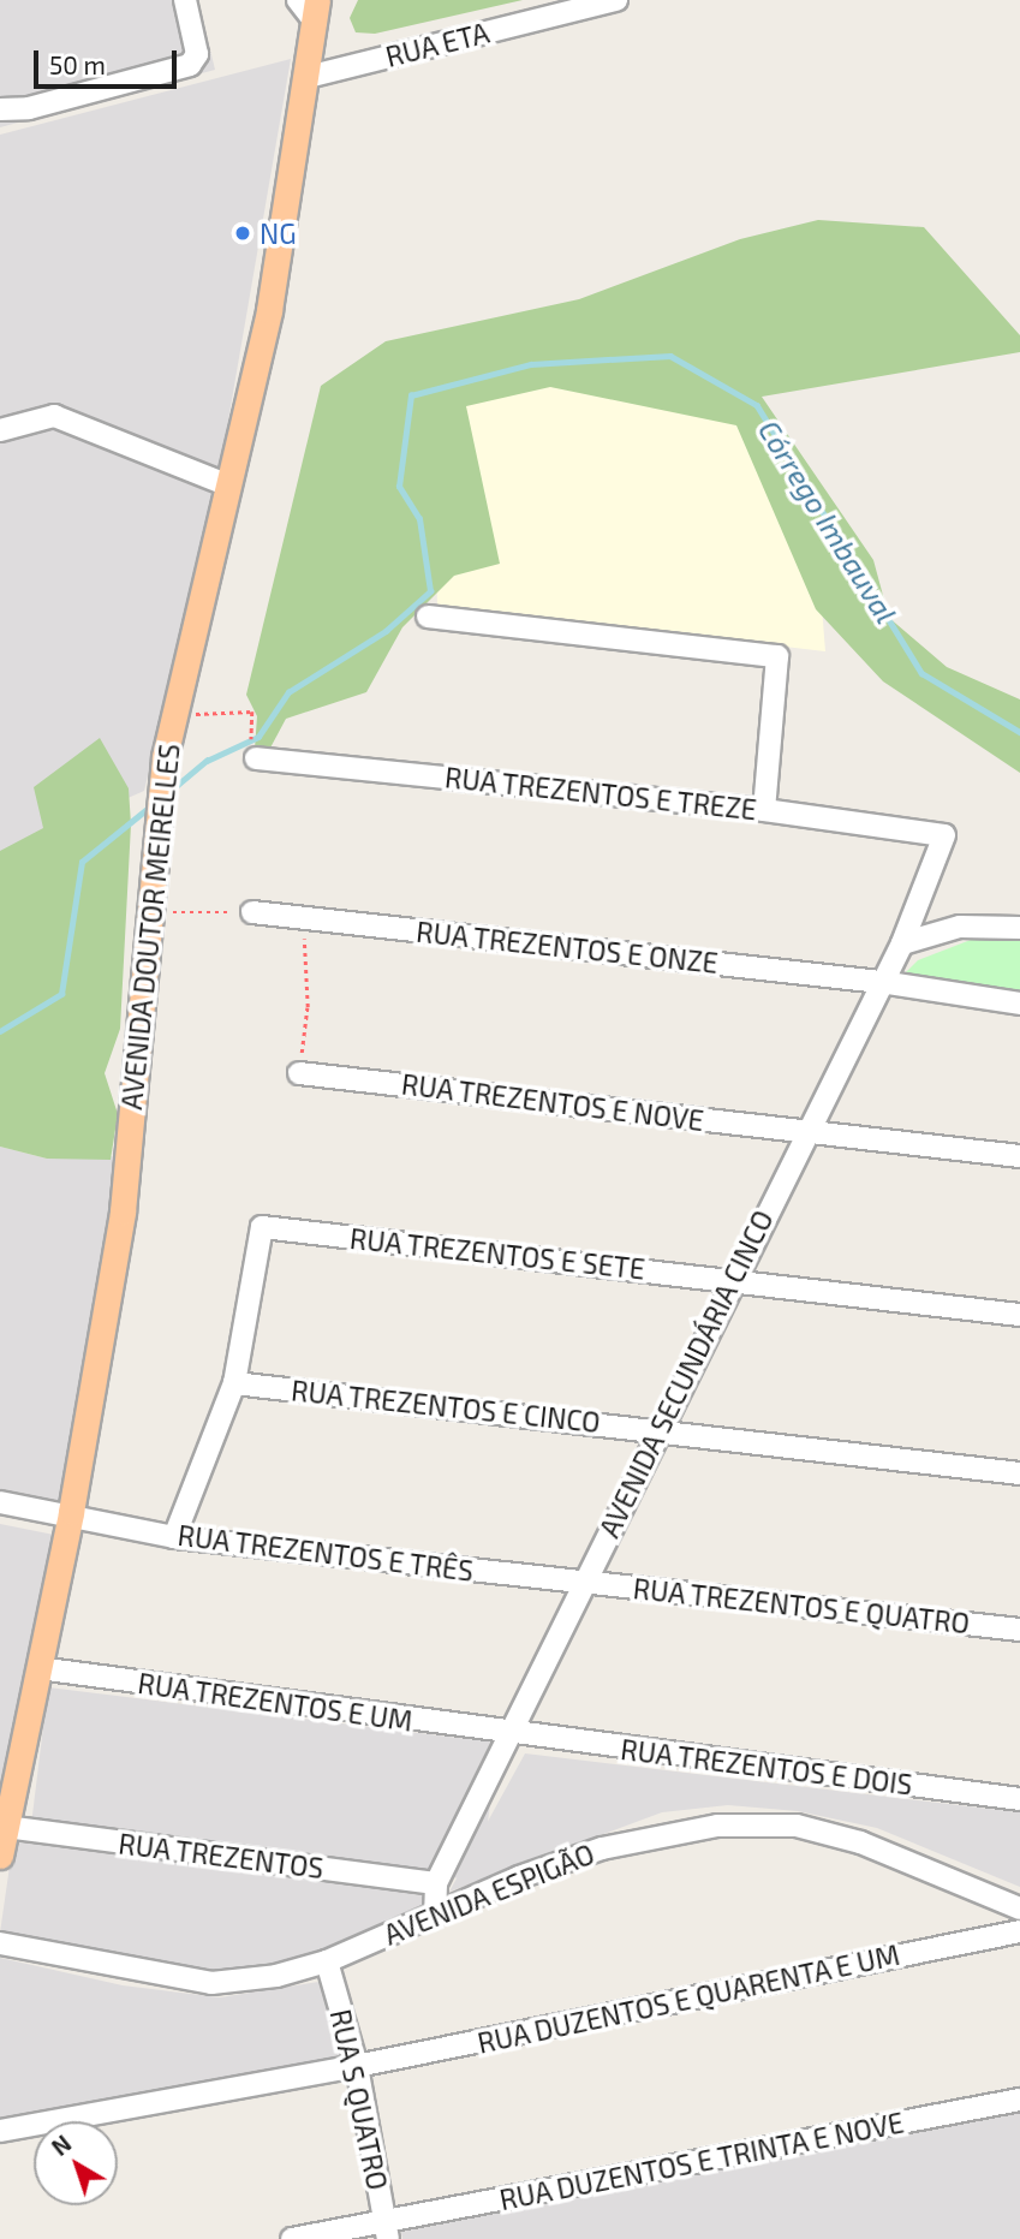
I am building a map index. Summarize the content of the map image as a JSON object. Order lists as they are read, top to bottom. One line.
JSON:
{"streets":{"main road":["AVENIDA DOUTOR MEIRELLES"],"street":["RUA ETA","RUA TREZENTOS E TREZE","RUA TREZENTOS E ONZE","RUA TREZENTOS E NOVE","RUA TREZENTOS E SETE","AVENIDA SECUNDÁRIA CINCO","RUA TREZENTOS E CINCO","RUA TREZENTOS E TRÊS","RUA TREZENTOS E QUATRO","RUA TREZENTOS E UM","RUA TREZENTOS E DOIS","RUA TREZENTOS","AVENIDA ESPIGÃO","RUA DUZENTOS E QUARENTA E UM","RUA S QUATRO","RUA DUZENTOS E TRINTA E NOVE"]},"crossings":[["RUA ETA","AVENIDA DOUTOR MEIRELLES"],["RUA TREZENTOS E TREZE","AVENIDA SECUNDÁRIA CINCO"],["AVENIDA DOUTOR MEIRELLES","RUA TREZENTOS E TRÊS"],["AVENIDA DOUTOR MEIRELLES","RUA TREZENTOS E UM"],["AVENIDA DOUTOR MEIRELLES","RUA TREZENTOS"],["RUA TREZENTOS E ONZE","AVENIDA SECUNDÁRIA CINCO"],["RUA TREZENTOS E NOVE","AVENIDA SECUNDÁRIA CINCO"],["RUA TREZENTOS E SETE","AVENIDA SECUNDÁRIA CINCO"],["RUA TREZENTOS E SETE","RUA TREZENTOS E CINCO"],["AVENIDA SECUNDÁRIA CINCO","RUA TREZENTOS E CINCO"],["AVENIDA SECUNDÁRIA CINCO","RUA TREZENTOS E TRÊS"],["AVENIDA SECUNDÁRIA CINCO","RUA TREZENTOS E QUATRO"],["AVENIDA SECUNDÁRIA CINCO","RUA TREZENTOS E UM"],["AVENIDA SECUNDÁRIA CINCO","RUA TREZENTOS E DOIS"],["AVENIDA SECUNDÁRIA CINCO","RUA TREZENTOS"],["AVENIDA SECUNDÁRIA CINCO","AVENIDA ESPIGÃO"],["RUA TREZENTOS E TRÊS","RUA TREZENTOS E QUATRO"],["RUA TREZENTOS E UM","RUA TREZENTOS E DOIS"],["AVENIDA ESPIGÃO","RUA S QUATRO"],["RUA DUZENTOS E QUARENTA E UM","RUA S QUATRO"],["RUA S QUATRO","RUA DUZENTOS E TRINTA E NOVE"]],"water":["Córrego Imbauval"],"places":["NG"],"scale_bar":"50 m","north":"top left"}
